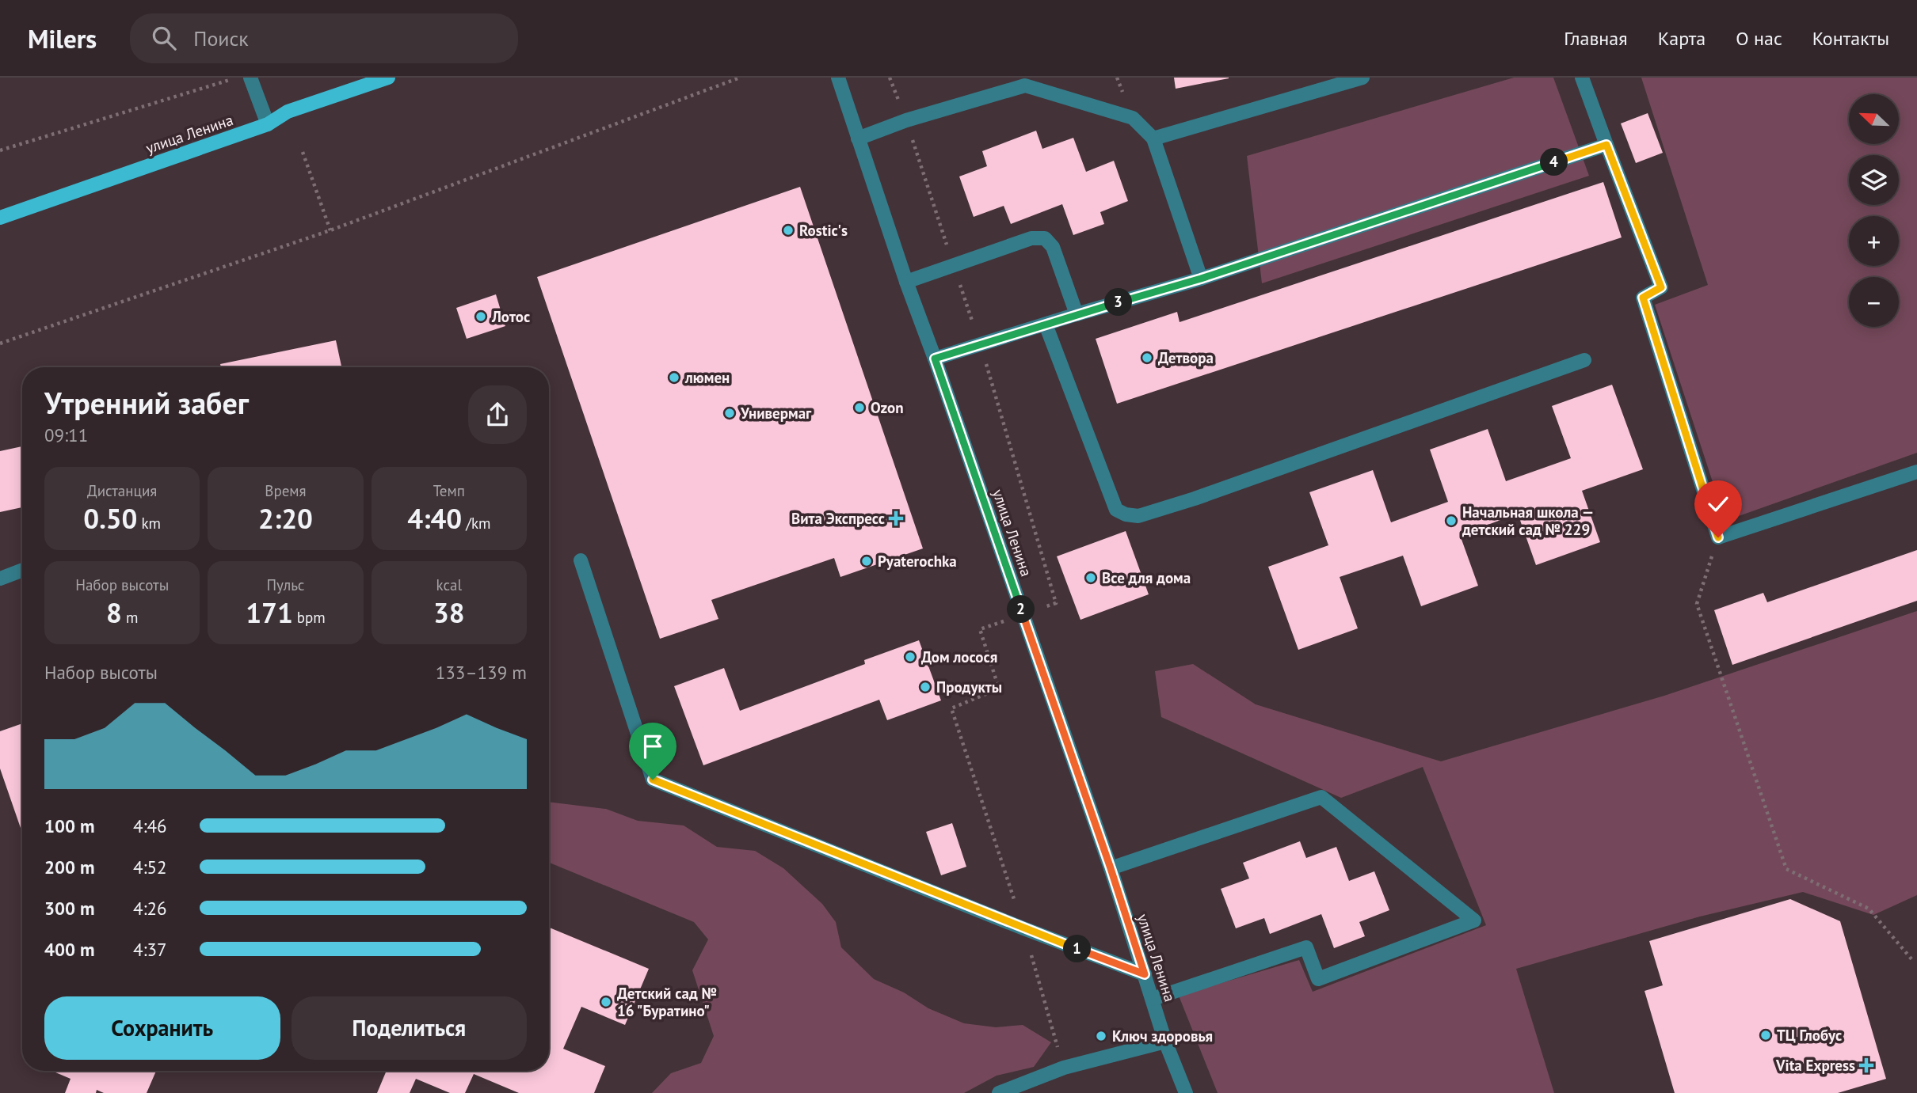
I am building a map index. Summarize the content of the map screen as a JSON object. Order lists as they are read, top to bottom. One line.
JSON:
{"streets":{"main road":["улица Ленина"]},"places":{"other":["Rostiс's","Лотос","Детвора","люмен","Ozon","Универмаг","Начальная школа — детский сад № 229","Pyaterochka","Все для дома","Дом лосося","Продукты","Детский сад № 16 \"Буратино\"","ТЦ Глобус","Ключ здоровья"],"health":["Вита Экспресс","Vita Express"]},"north":"top left","page":{"header":"Milers","search":"Поиск","nav":["Главная","Карта","О нас","Контакты"],"map_buttons":["+","−"],"pins":["4","3","2","1"],"heading":["Утренний забег","09:11"],"stats":[["Дистанция","0.50 km"],["Время","2:20"],["Темп","4:40 /km"],["Набор высоты","8 m"],["Пульс","171 bpm"],["kcal","38"]],"chart":["Набор высоты","133–139 m"],"list":[{"name":"100 m","note":"4:46"},{"name":"200 m","note":"4:52"},{"name":"300 m","note":"4:26"},{"name":"400 m","note":"4:37"}],"buttons":["Сохранить","Поделиться"]}}
